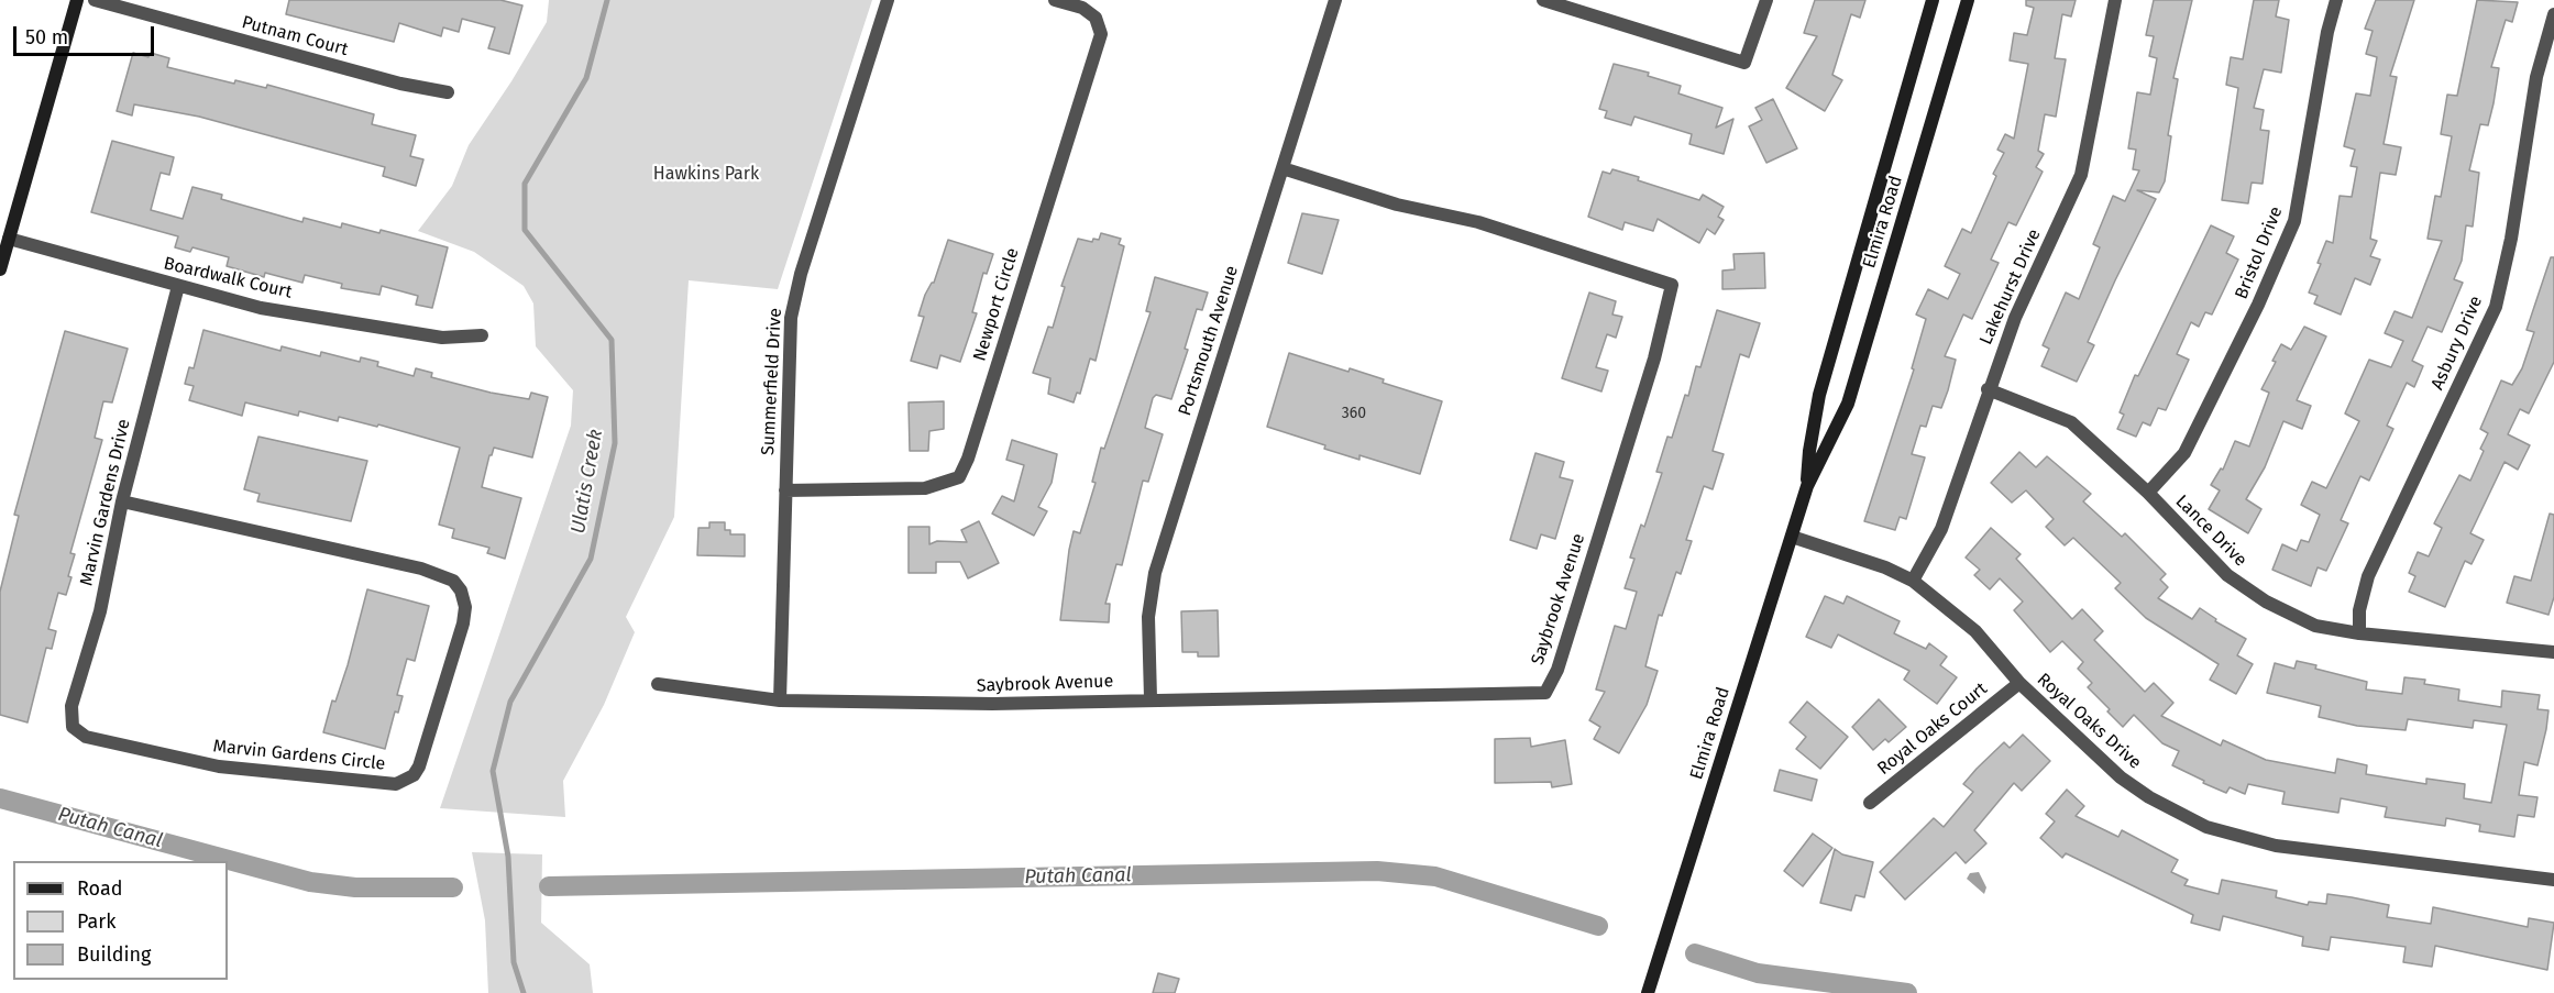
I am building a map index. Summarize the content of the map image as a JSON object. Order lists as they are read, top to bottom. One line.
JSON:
{"streets":{"main road":["Elmira Road"],"street":["Putnam Court","Bristol Drive","Boardwalk Court","Lakehurst Drive","Newport Circle","Portsmouth Avenue","Asbury Drive","Summerfield Drive","Marvin Gardens Drive","Lance Drive","Saybrook Avenue","Royal Oaks Drive","Royal Oaks Court","Marvin Gardens Circle"]},"crossings":[["Elmira Road","Royal Oaks Drive"],["Bristol Drive","Lance Drive"],["Boardwalk Court","Marvin Gardens Drive"],["Lakehurst Drive","Lance Drive"],["Lakehurst Drive","Royal Oaks Drive"],["Newport Circle","Summerfield Drive"],["Portsmouth Avenue","Saybrook Avenue"],["Asbury Drive","Lance Drive"],["Summerfield Drive","Saybrook Avenue"],["Marvin Gardens Drive","Marvin Gardens Circle"],["Royal Oaks Drive","Royal Oaks Court"]],"water":["Ulatis Creek","Putah Canal"],"parks":["Hawkins Park"],"house_numbers":["360"],"legend":["Road","Park","Building"],"scale_bar":"50 m"}
